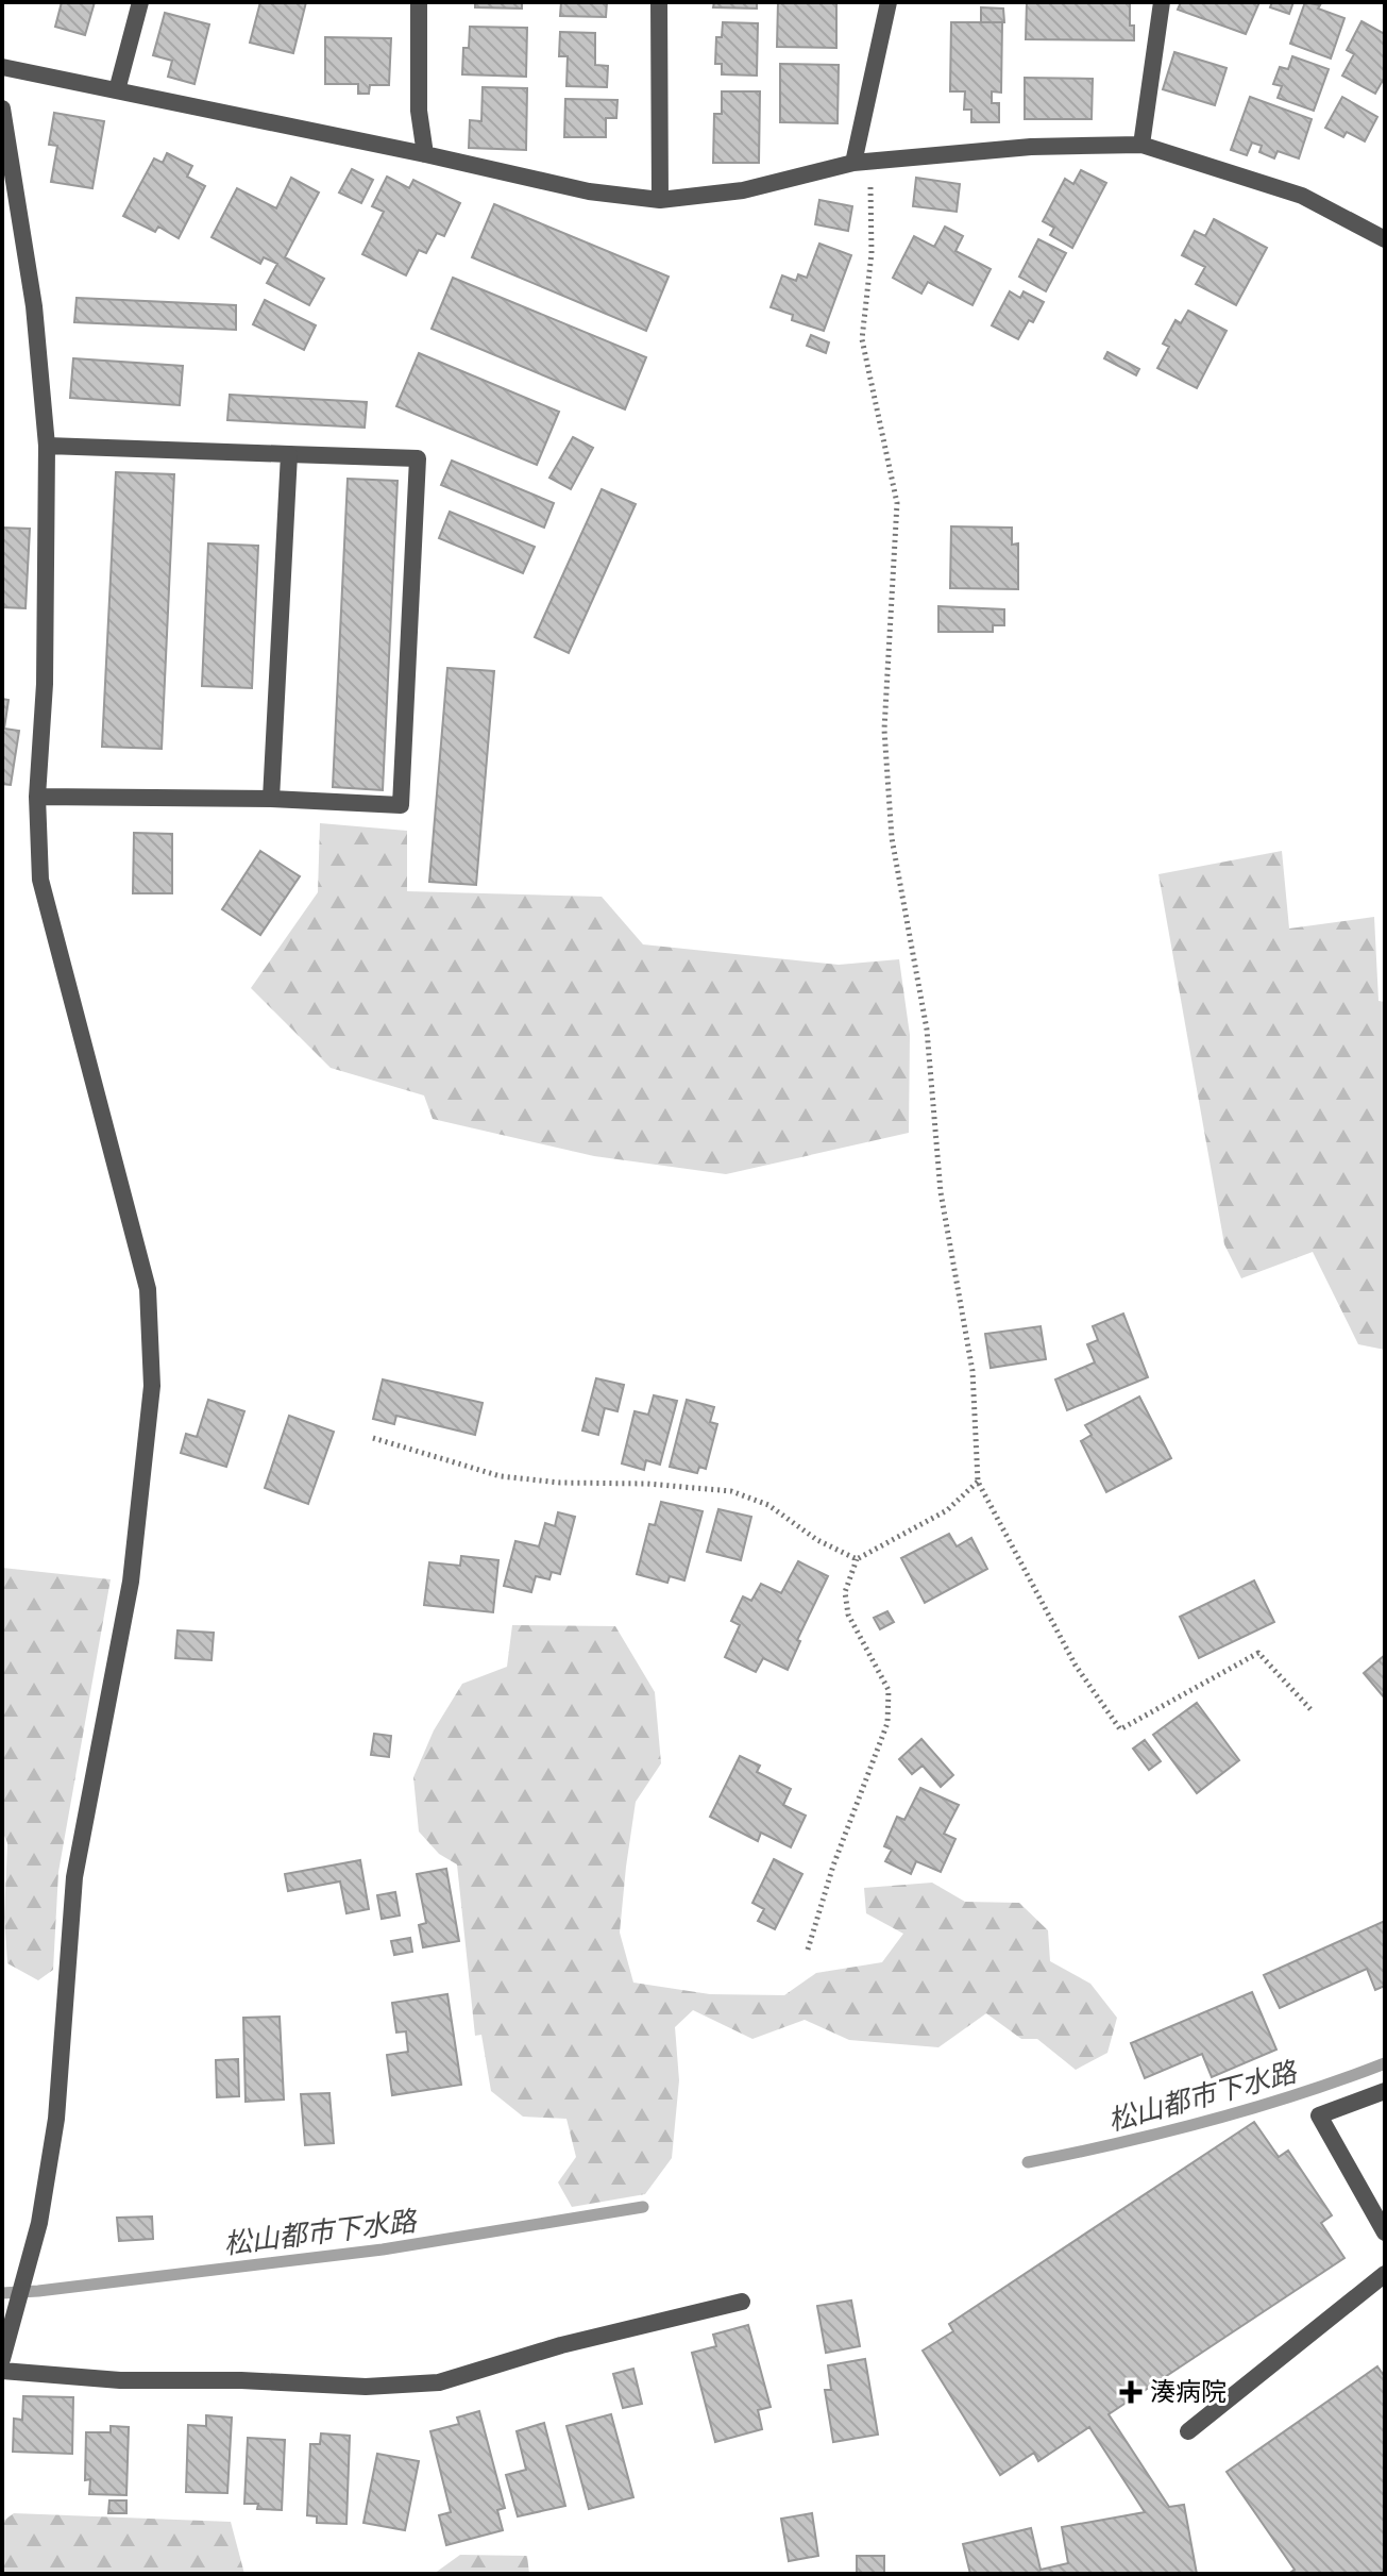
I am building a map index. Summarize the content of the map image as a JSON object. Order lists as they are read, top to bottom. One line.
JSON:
{"water":["松山都市下水路"],"places":{"health":["湊病院"]}}
